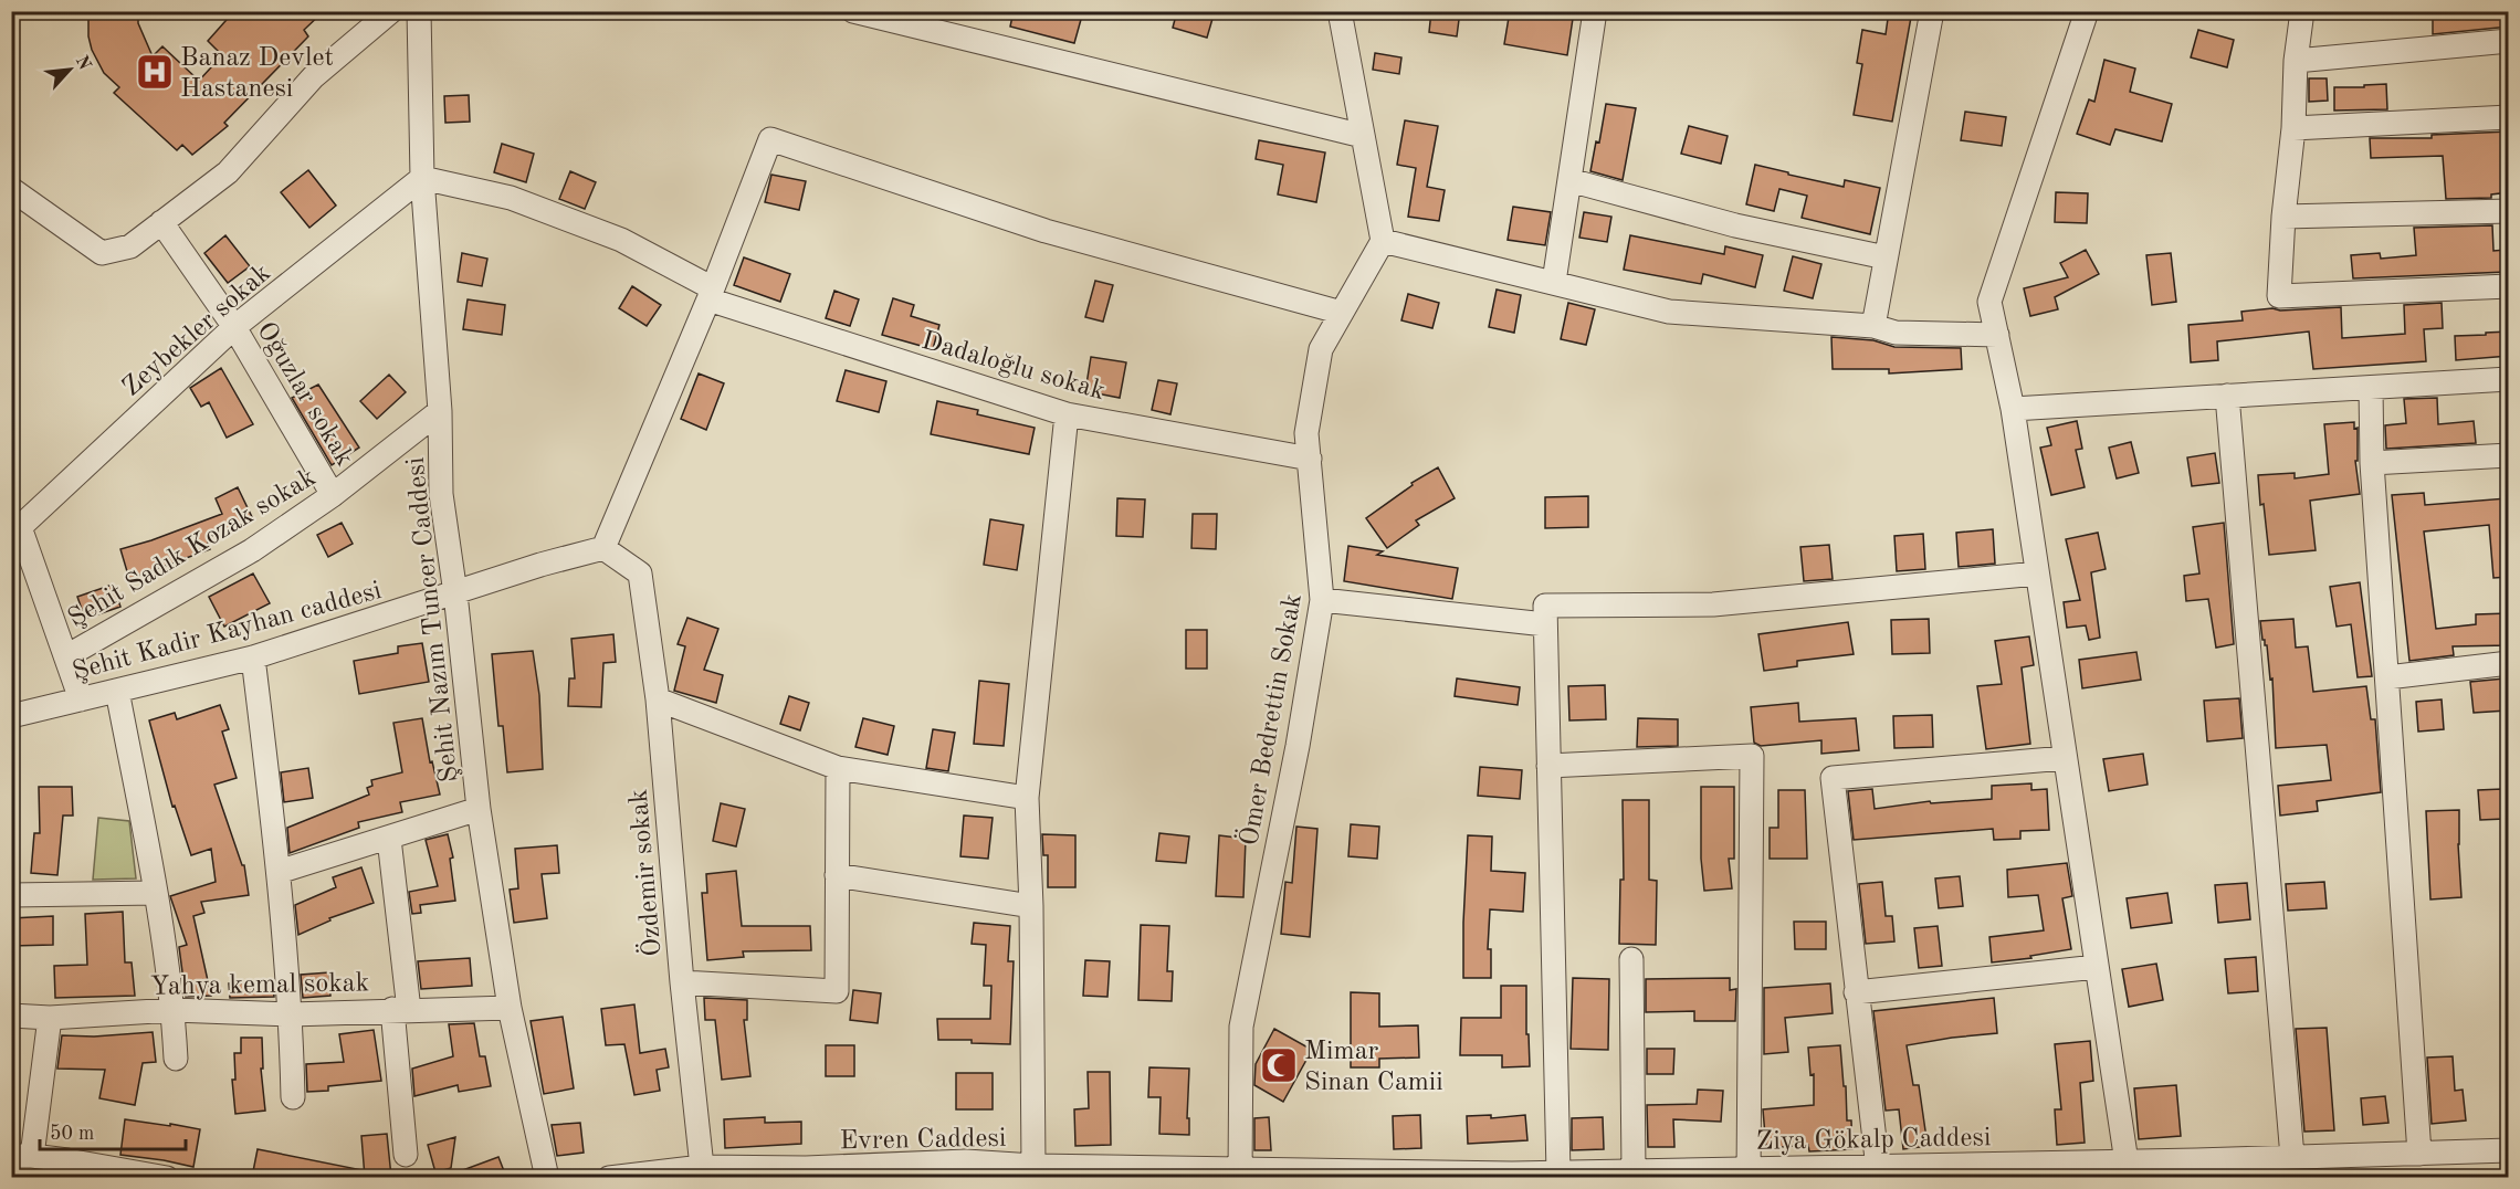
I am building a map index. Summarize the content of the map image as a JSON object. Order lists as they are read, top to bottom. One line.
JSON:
{"streets":{"street":["Zeybekler sokak","Dadaloğlu sokak","Oğuzlar sokak","Şehit Sadık Kozak sokak","Şehit Nazım Tuncer Caddesi","Şehit Kadir Kayhan caddesi","Ömer Bedrettin Sokak","Özdemir sokak","Yahya kemal sokak","Evren Caddesi","Ziya Gökalp Caddesi"]},"crossings":[["Zeybekler sokak","Dadaloğlu sokak"],["Zeybekler sokak","Oğuzlar sokak"],["Zeybekler sokak","Şehit Nazım Tuncer Caddesi"],["Dadaloğlu sokak","Şehit Nazım Tuncer Caddesi"],["Dadaloğlu sokak","Ömer Bedrettin Sokak"],["Oğuzlar sokak","Şehit Sadık Kozak sokak"],["Şehit Sadık Kozak sokak","Şehit Nazım Tuncer Caddesi"],["Şehit Nazım Tuncer Caddesi","Şehit Kadir Kayhan caddesi"],["Şehit Nazım Tuncer Caddesi","Yahya kemal sokak"],["Şehit Kadir Kayhan caddesi","Özdemir sokak"],["Ömer Bedrettin Sokak","Evren Caddesi"],["Ömer Bedrettin Sokak","Ziya Gökalp Caddesi"],["Özdemir sokak","Evren Caddesi"],["Evren Caddesi","Ziya Gökalp Caddesi"]],"places":{"hospital":["Banaz Devlet Hastanesi"],"mosque":["Mimar Sinan Camii"]},"scale_bar":"50 m","north":"top right"}
